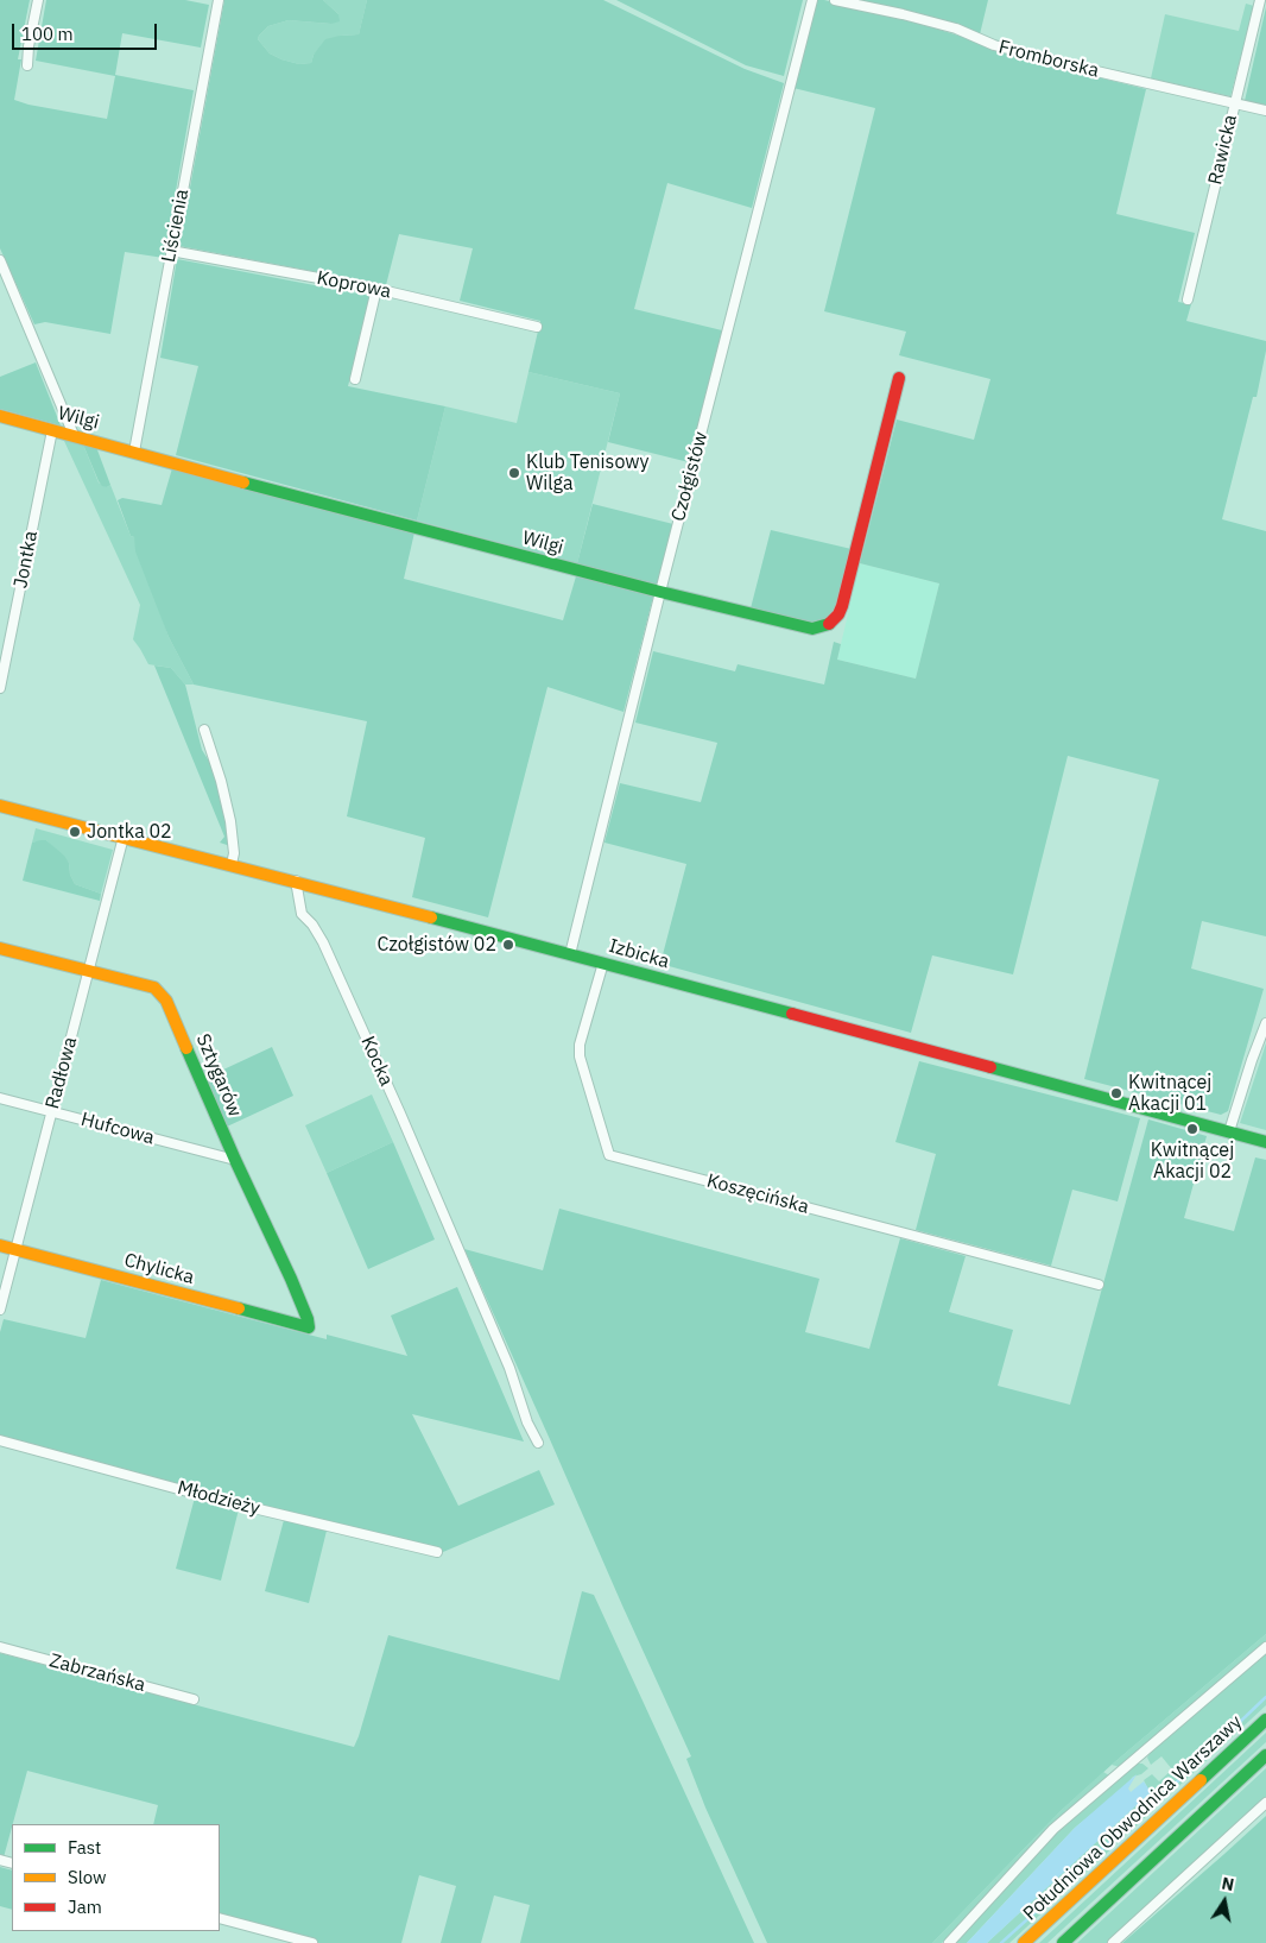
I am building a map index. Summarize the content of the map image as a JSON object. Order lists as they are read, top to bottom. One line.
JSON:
{"streets":{"main road":["Wilgi","Izbicka","Sztygarów","Chylicka","Południowa Obwodnica Warszawy"],"street":["Fromborska","Rawicka","Liścienia","Koprowa","Czołgistów","Jontka","Kocka","Radłowa","Hufcowa","Koszęcińska","Młodzieży","Zabrzańska"]},"crossings":[["Fromborska","Rawicka"],["Liścienia","Koprowa"],["Liścienia","Wilgi"],["Wilgi","Czołgistów"],["Wilgi","Jontka"],["Czołgistów","Izbicka"],["Izbicka","Kocka"],["Izbicka","Radłowa"],["Izbicka","Koszęcińska"],["Radłowa","Sztygarów"],["Radłowa","Hufcowa"],["Radłowa","Chylicka"],["Sztygarów","Hufcowa"],["Sztygarów","Chylicka"]],"places":["Klub Tenisowy Wilga","Jontka 02","Czołgistów 02","Kwitnącej Akacji 01","Kwitnącej Akacji 02"],"legend":["Fast","Slow","Jam"],"scale_bar":"100 m","north":"top"}
